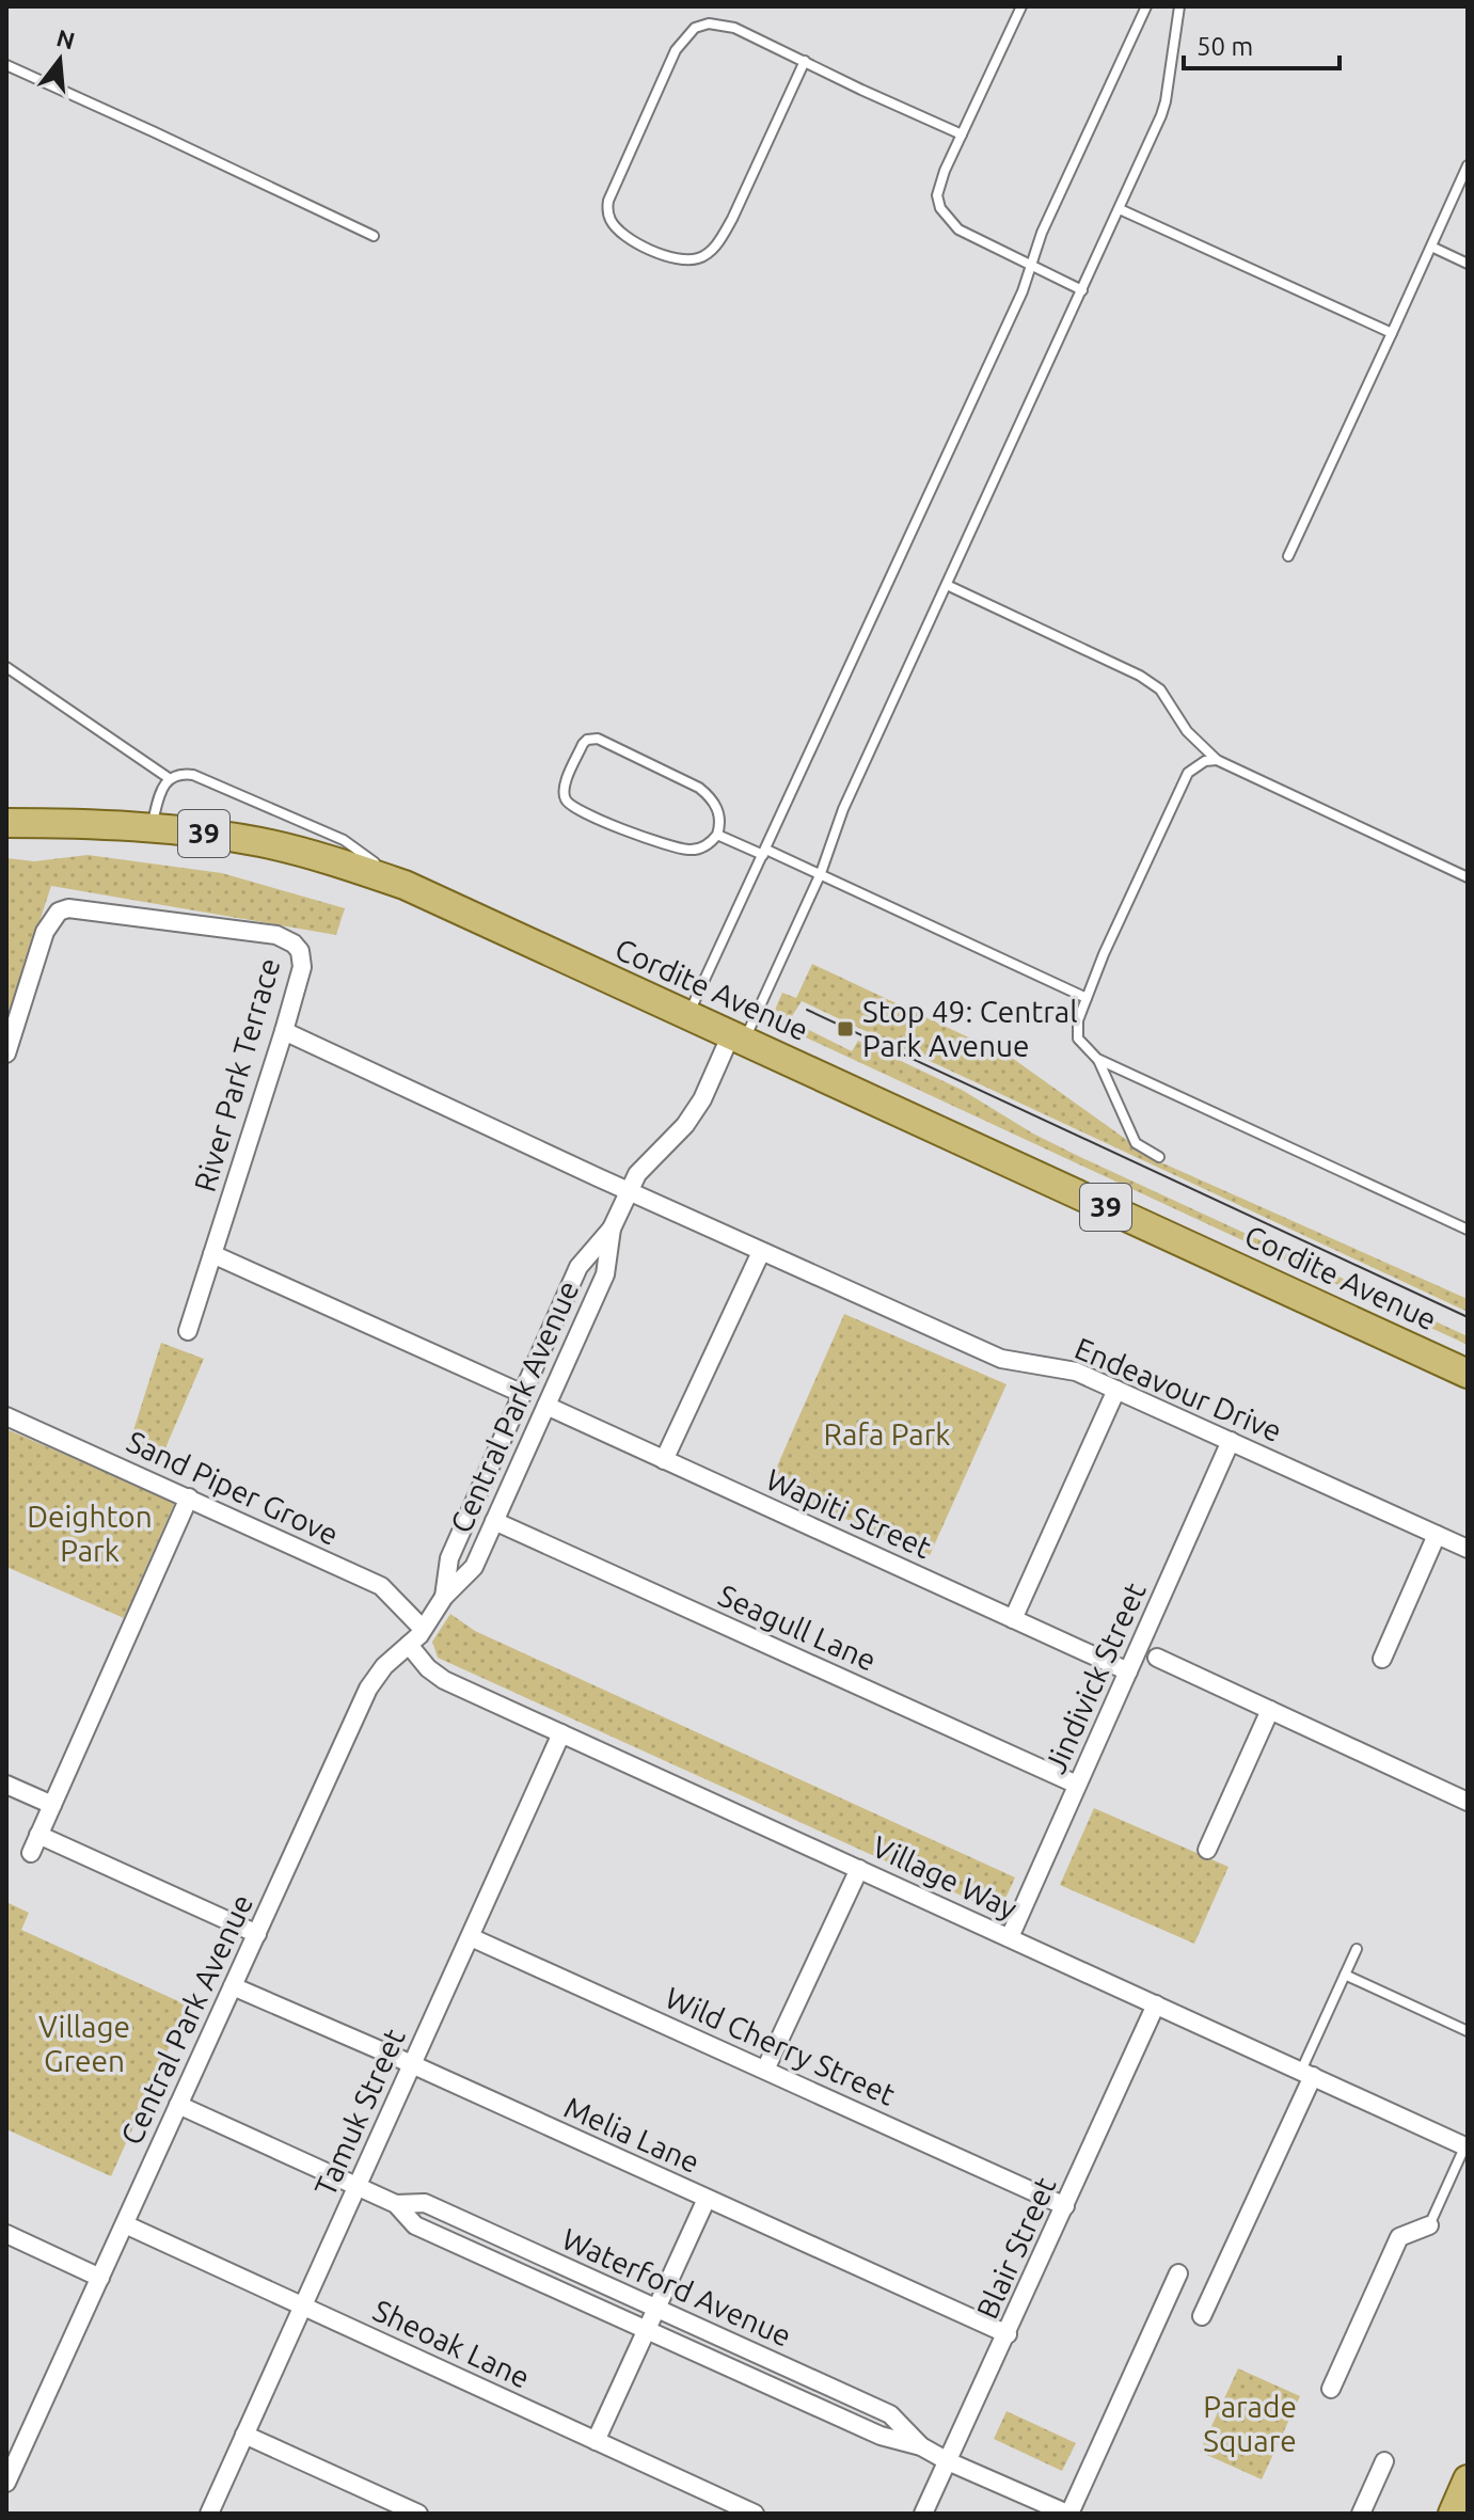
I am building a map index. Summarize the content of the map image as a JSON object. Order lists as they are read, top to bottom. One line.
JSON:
{"streets":{"main road":["39","Cordite Avenue"],"street":["River Park Terrace","Endeavour Drive","Central Park Avenue","Sand Piper Grove","Wapiti Street","Seagull Lane","Jindivick Street","Village Way","Wild Cherry Street","Tamuk Street","Melia Lane","Blair Street","Waterford Avenue","Sheoak Lane"]},"crossings":[["Cordite Avenue","Central Park Avenue"],["River Park Terrace","Endeavour Drive"],["Endeavour Drive","Central Park Avenue"],["Endeavour Drive","Jindivick Street"],["Central Park Avenue","Sand Piper Grove"],["Central Park Avenue","Wapiti Street"],["Central Park Avenue","Seagull Lane"],["Central Park Avenue","Village Way"],["Central Park Avenue","Melia Lane"],["Central Park Avenue","Waterford Avenue"],["Central Park Avenue","Sheoak Lane"],["Wapiti Street","Jindivick Street"],["Seagull Lane","Jindivick Street"],["Jindivick Street","Village Way"],["Village Way","Tamuk Street"],["Village Way","Blair Street"],["Wild Cherry Street","Tamuk Street"],["Wild Cherry Street","Blair Street"],["Tamuk Street","Melia Lane"],["Tamuk Street","Waterford Avenue"],["Tamuk Street","Sheoak Lane"],["Melia Lane","Blair Street"],["Blair Street","Waterford Avenue"]],"parks":["Rafa Park","Deighton Park","Village Green","Parade Square"],"places":{"transit":["Stop 49: Central Park Avenue"]},"scale_bar":"50 m","north":"top"}
